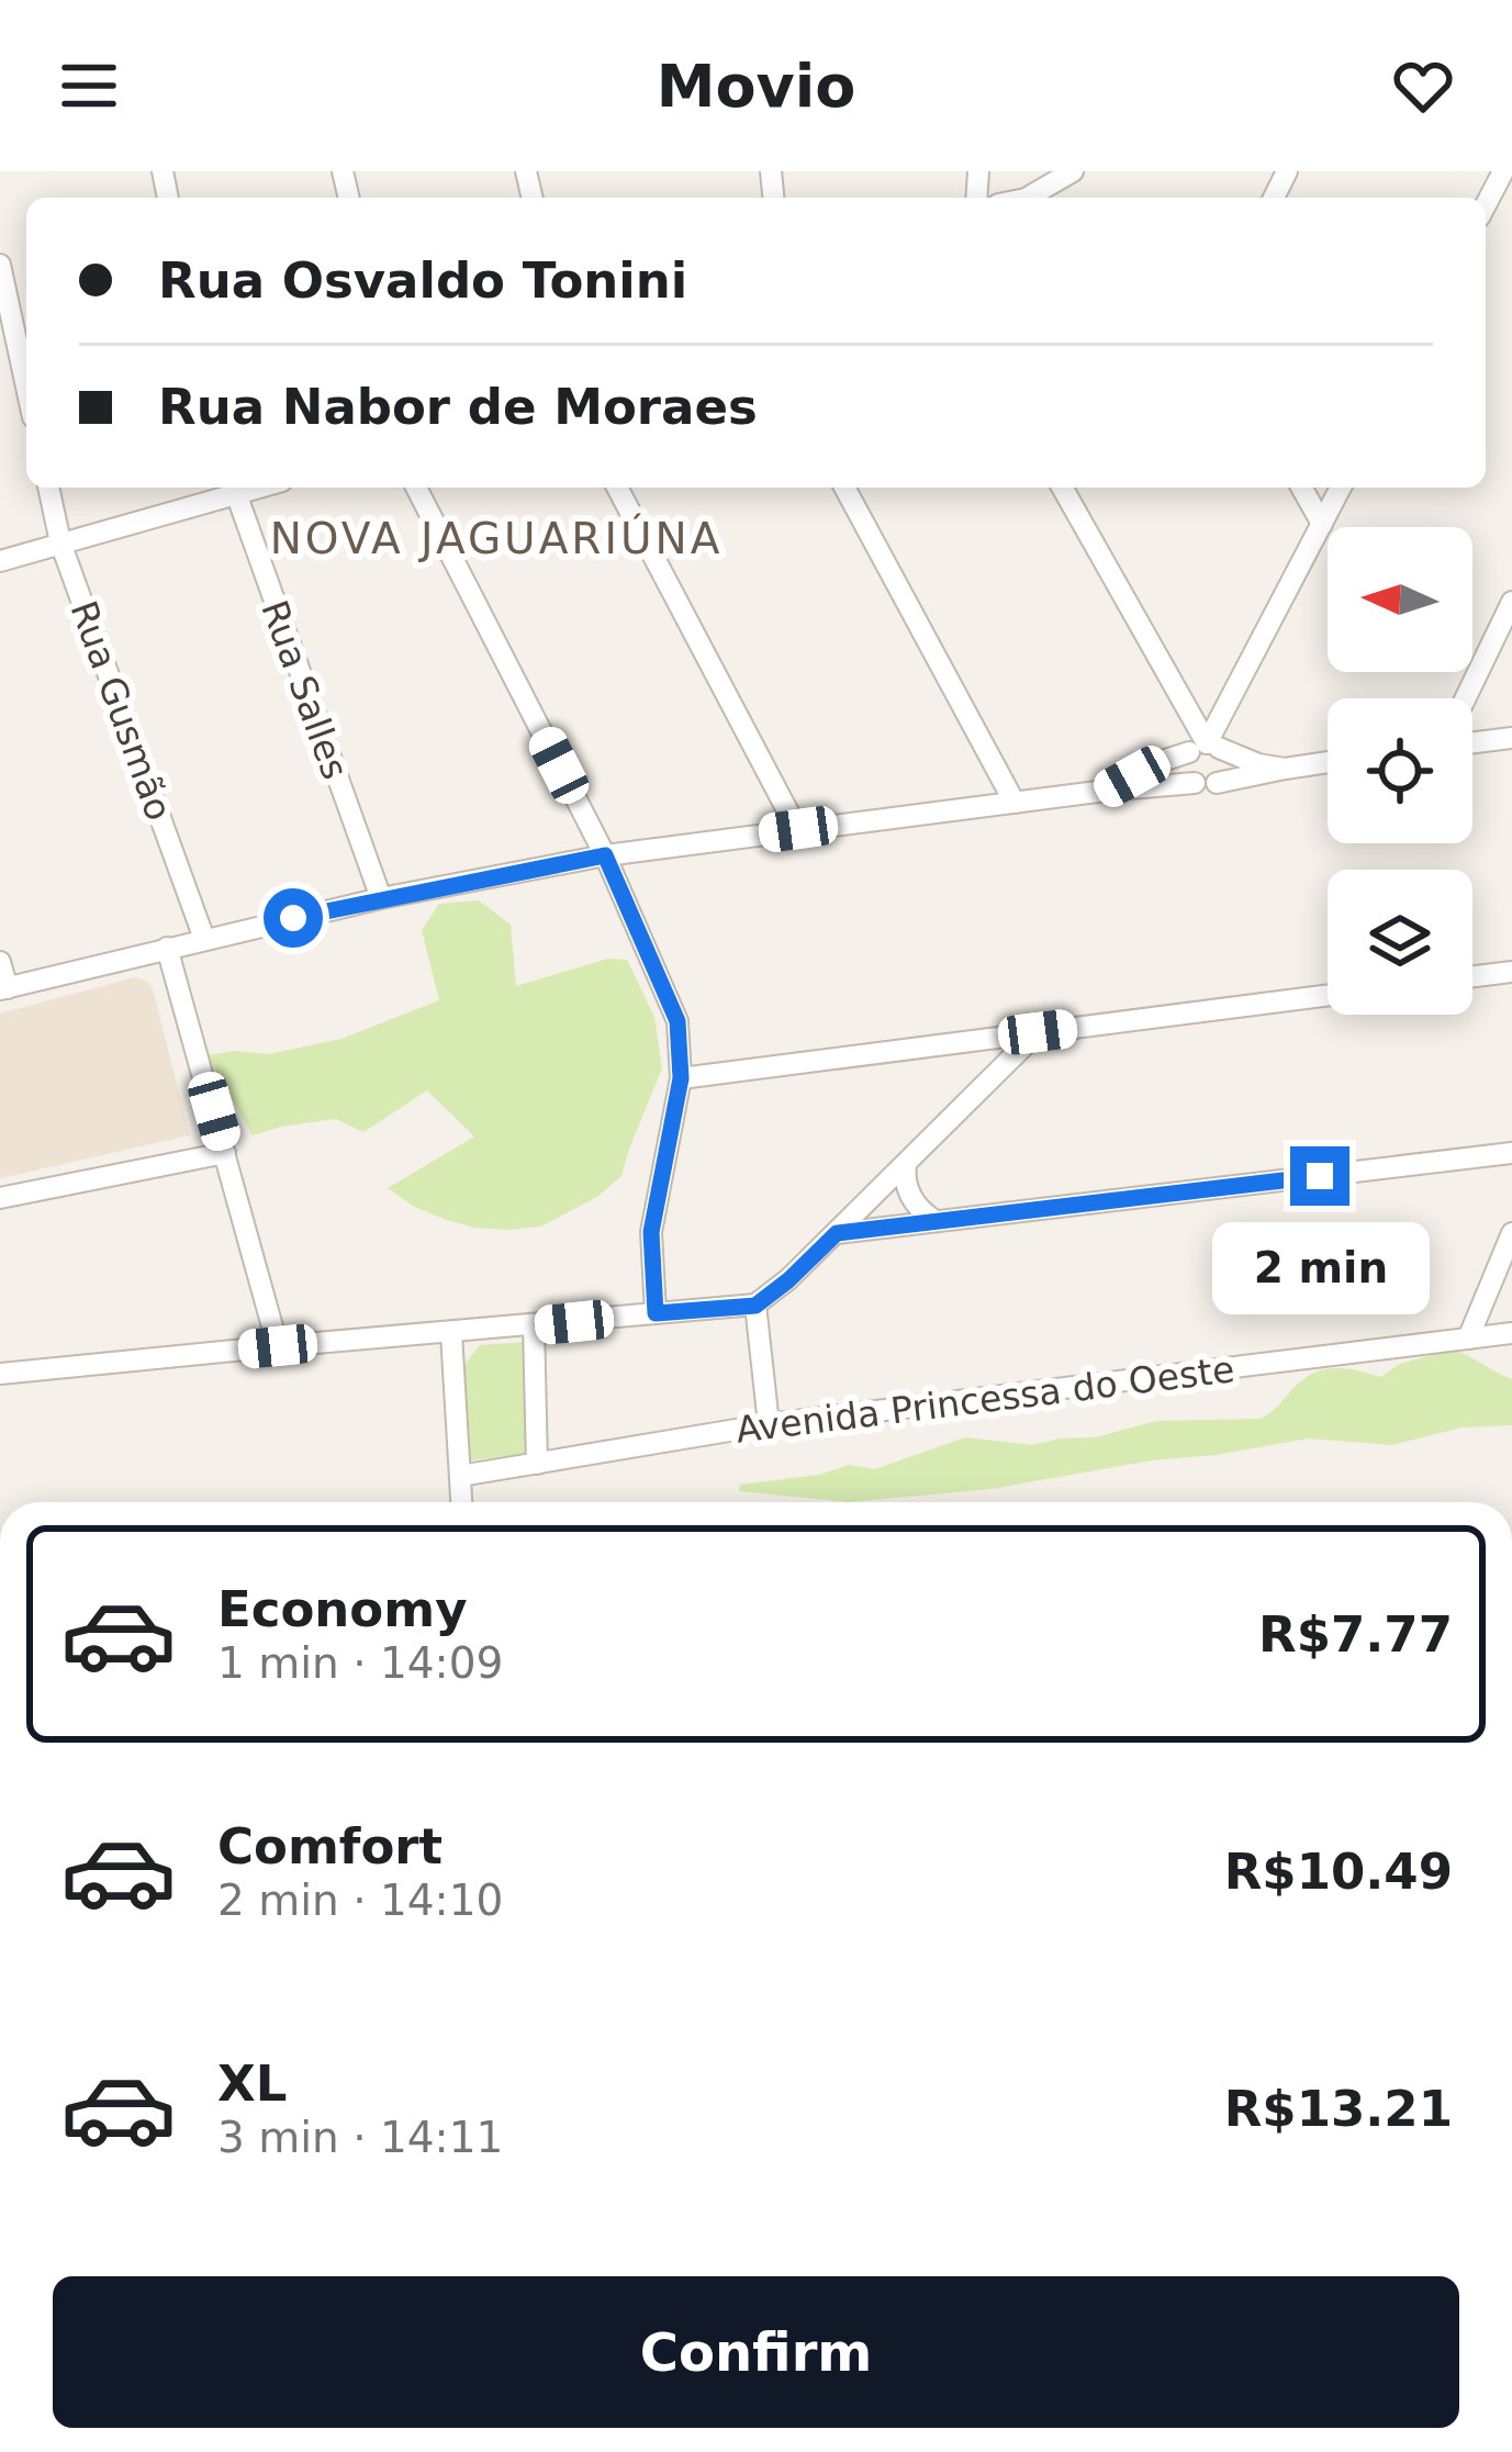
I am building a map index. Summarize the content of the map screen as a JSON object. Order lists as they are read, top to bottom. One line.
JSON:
{"streets":{"street":["Rua Salles","Rua Gusmão","Avenida Princessa do Oeste"]},"districts":["NOVA JAGUARIÚNA"],"north":"left","page":{"header":"Movio","banner":["Rua Osvaldo Tonini","Rua Nabor de Moraes"],"bubble":"2 min","list":[{"name":"Economy","note":"1 min · 14:09","value":"R$7.77"},{"name":"Comfort","note":"2 min · 14:10","value":"R$10.49"},{"name":"XL","note":"3 min · 14:11","value":"R$13.21"}],"buttons":"Confirm"}}
